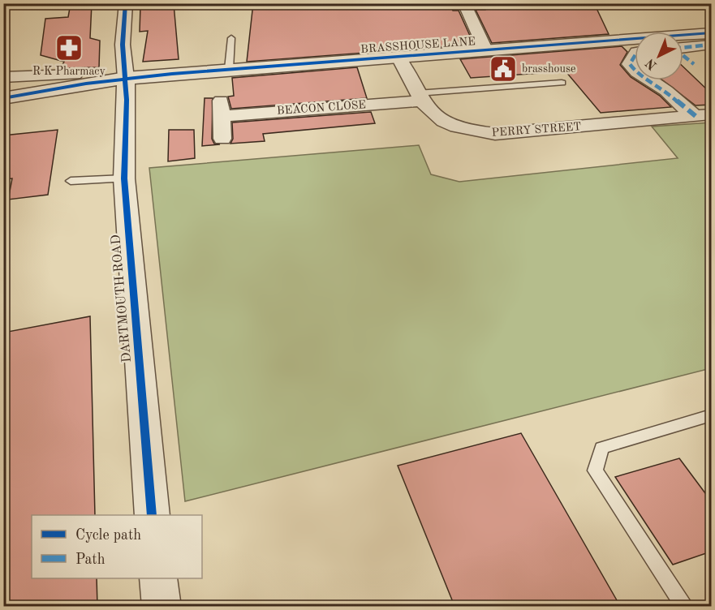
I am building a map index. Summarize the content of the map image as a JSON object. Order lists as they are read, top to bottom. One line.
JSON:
{"streets":{"street":["BRASSHOUSE LANE","BEACON CLOSE","PERRY STREET","DARTMOUTH ROAD"]},"crossings":[["BRASSHOUSE LANE","PERRY STREET"],["BRASSHOUSE LANE","DARTMOUTH ROAD"],["BEACON CLOSE","PERRY STREET"]],"places":{"pharmacy":["R K Pharmacy"],"public building":["brasshouse"]},"legend":["Cycle path","Path"],"north":"bottom left"}
